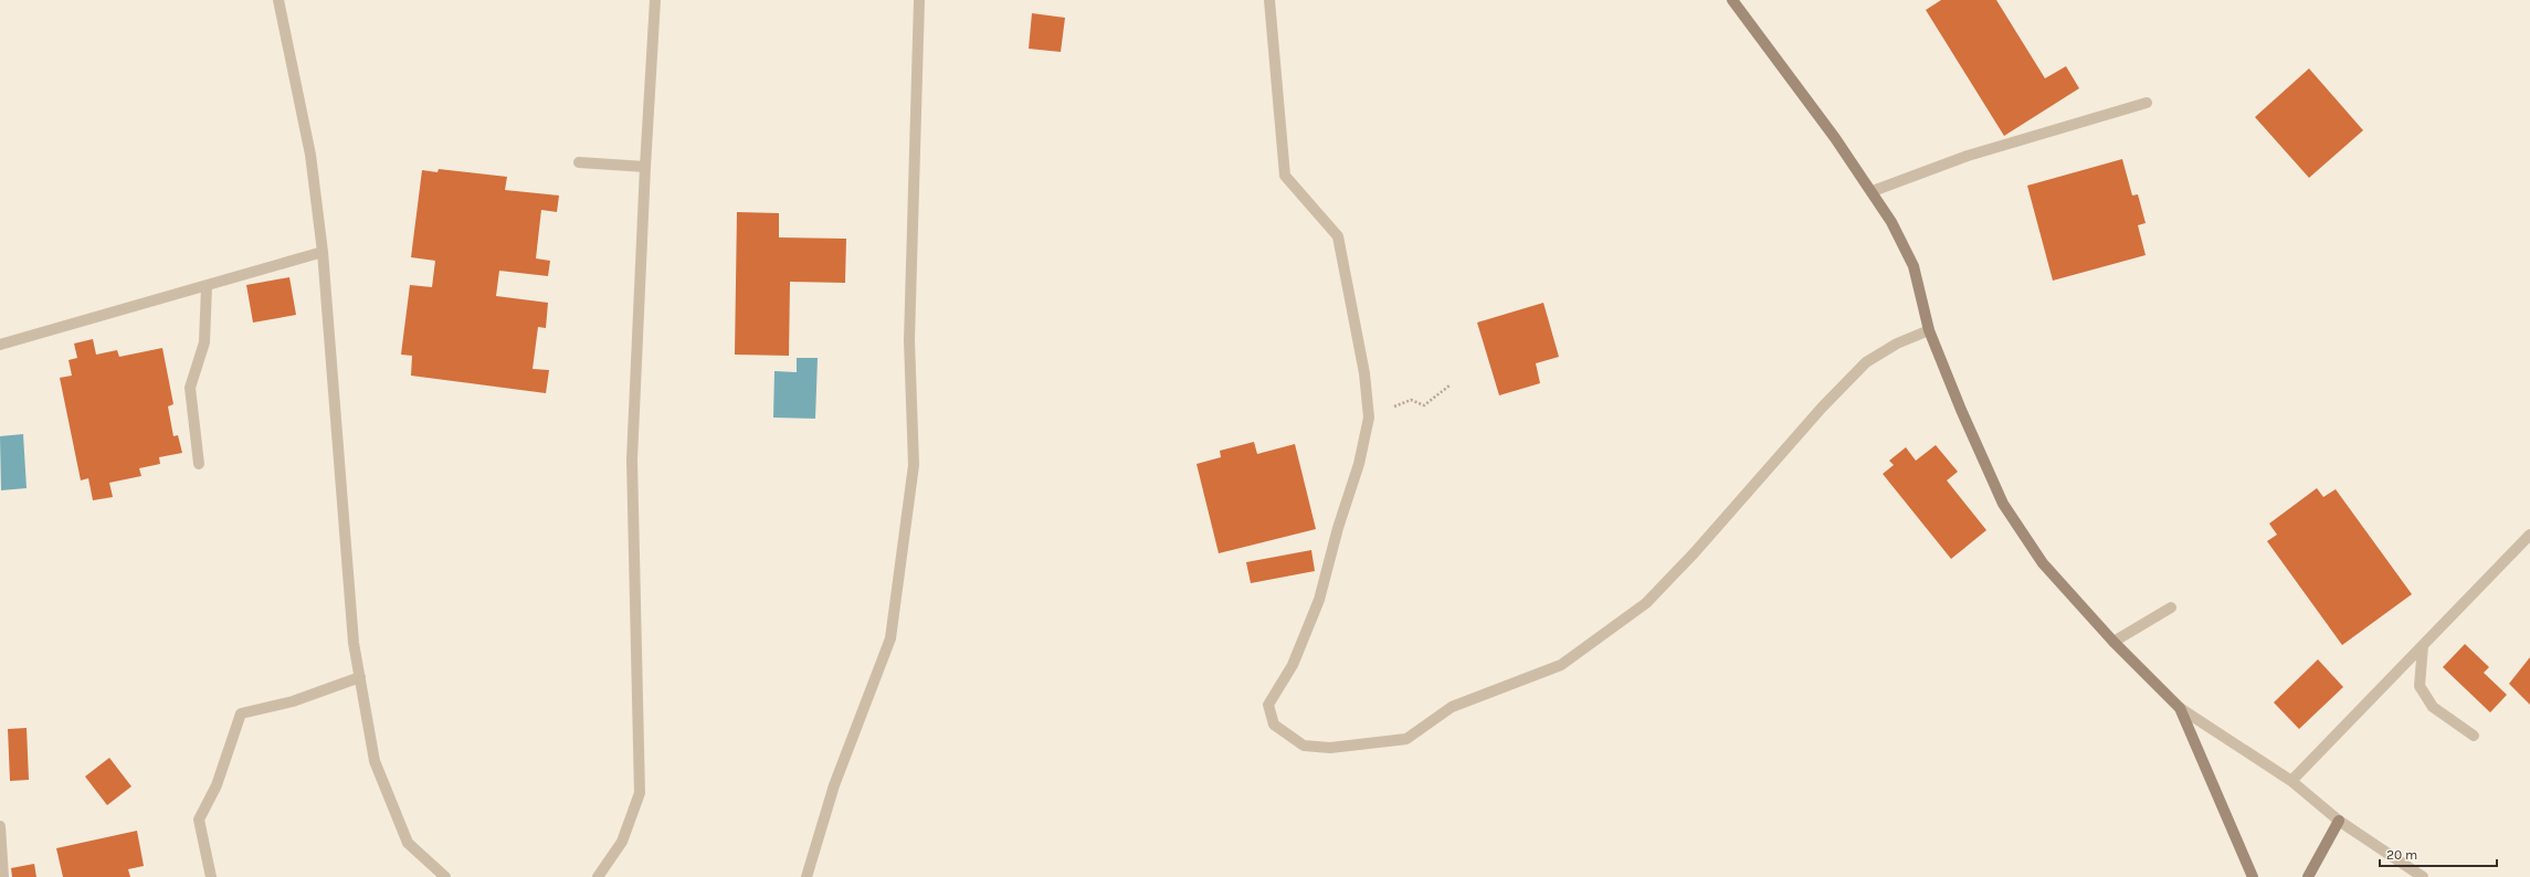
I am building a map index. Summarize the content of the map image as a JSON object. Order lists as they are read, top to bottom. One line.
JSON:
{"scale_bar":"20 m"}
